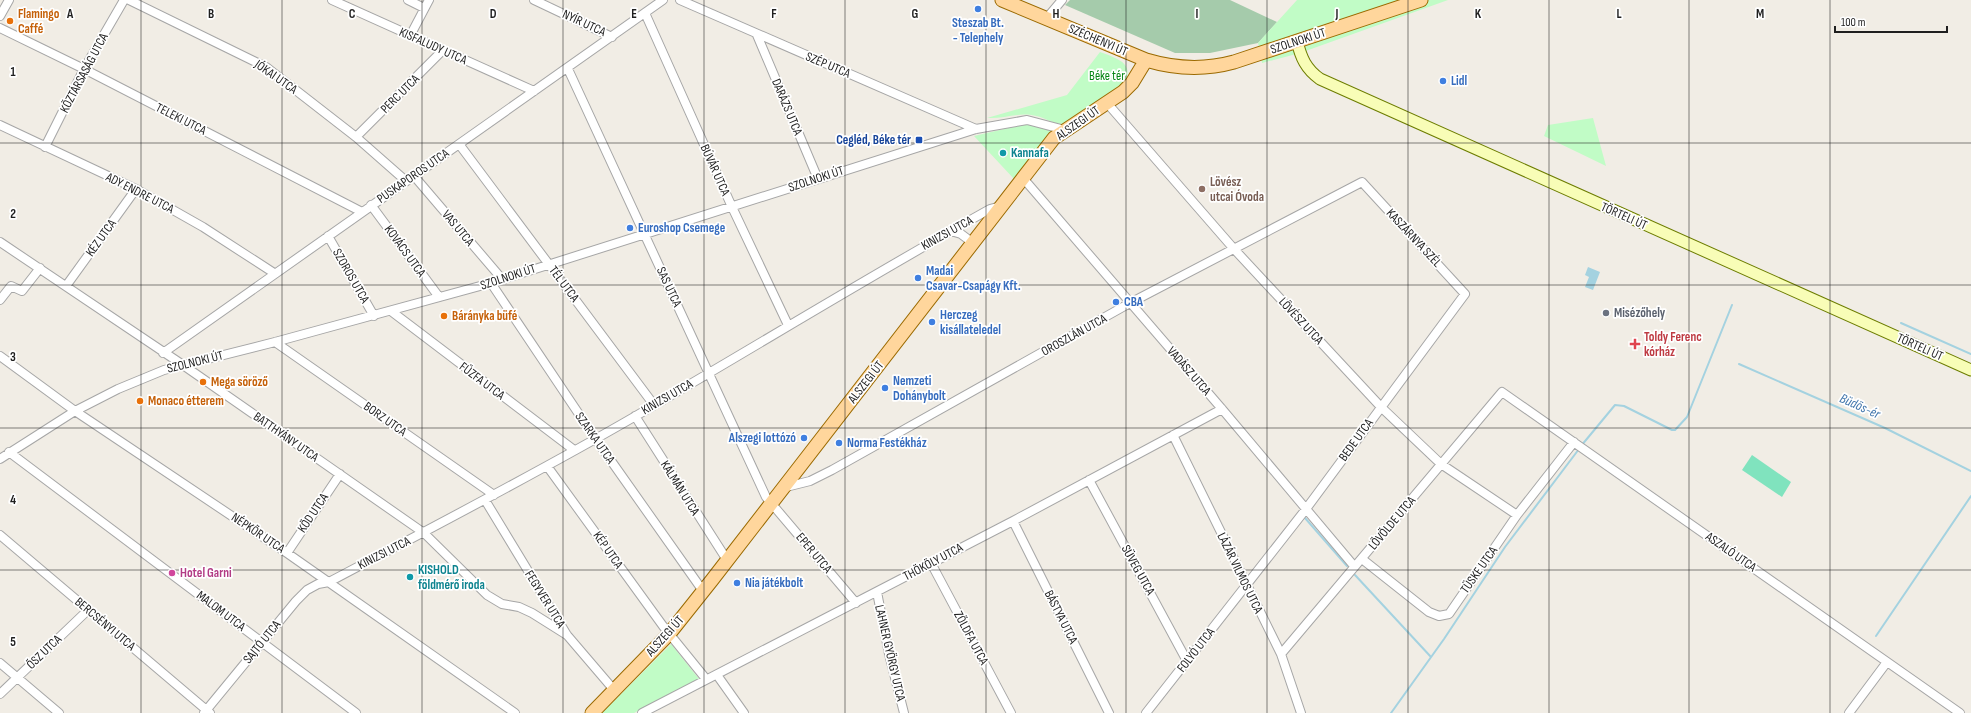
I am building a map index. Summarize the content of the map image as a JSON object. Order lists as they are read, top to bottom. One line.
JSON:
{"streets":{"main road":["SZÉCHENYI ÚT","SZOLNOKI ÚT","ALSZEGI ÚT","TÖRTELI ÚT"],"street":["NYÍR UTCA","KISFALUDY UTCA","SZÉP UTCA","KÖZTÁRSASÁG UTCA","JÓKAI UTCA","PERC UTCA","DARÁZS UTCA","TELEKI UTCA","BÚVÁR UTCA","PUSKAPOROS UTCA","ADY ENDRE UTCA","VAS UTCA","KINIZSI UTCA","KÉZ UTCA","KASZÁRNYA SZÉL","KOVÁCS UTCA","SZOROS UTCA","TÉL UTCA","SAS UTCA","LÖVÉSZ UTCA","OROSZLÁN UTCA","VADÁSZ UTCA","FŰZFA UTCA","BORZ UTCA","BATTHYÁNY UTCA","SZARKA UTCA","BEDE UTCA","KÁLMÁN UTCA","KÖD UTCA","LÖVÖLDE UTCA","NÉPKÖR UTCA","KÉP UTCA","ASZALÓ UTCA","EPER UTCA","THÖKÖLY UTCA","SÜVEG UTCA","TÜSKE UTCA","LÁZÁR VILMOS UTCA","FEGYVER UTCA","MALOM UTCA","BÁSTYA UTCA","BERCSÉNYI UTCA","ZÖLDFA UTCA","SAJTÓ UTCA","FOLYÓ UTCA","ŐSZ UTCA","LAHNER GYÖRGY UTCA"]},"crossings":[["NYÍR UTCA","PUSKAPOROS UTCA"],["SZÉCHENYI ÚT","SZOLNOKI ÚT"],["SZÉCHENYI ÚT","ALSZEGI ÚT"],["SZOLNOKI ÚT","SZÉP UTCA"],["SZOLNOKI ÚT","DARÁZS UTCA"],["SZOLNOKI ÚT","ALSZEGI ÚT"],["SZOLNOKI ÚT","BÚVÁR UTCA"],["SZOLNOKI ÚT","TÖRTELI ÚT"],["SZOLNOKI ÚT","VAS UTCA"],["SZOLNOKI ÚT","KOVÁCS UTCA"],["SZOLNOKI ÚT","SZOROS UTCA"],["SZOLNOKI ÚT","TÉL UTCA"],["SZOLNOKI ÚT","SAS UTCA"],["SZOLNOKI ÚT","FŰZFA UTCA"],["SZOLNOKI ÚT","BORZ UTCA"],["SZOLNOKI ÚT","BATTHYÁNY UTCA"],["SZOLNOKI ÚT","SZARKA UTCA"],["SZOLNOKI ÚT","NÉPKÖR UTCA"],["SZOLNOKI ÚT","MALOM UTCA"],["KISFALUDY UTCA","PERC UTCA"],["KISFALUDY UTCA","PUSKAPOROS UTCA"],["SZÉP UTCA","DARÁZS UTCA"],["KÖZTÁRSASÁG UTCA","TELEKI UTCA"],["KÖZTÁRSASÁG UTCA","ADY ENDRE UTCA"],["JÓKAI UTCA","PERC UTCA"],["JÓKAI UTCA","PUSKAPOROS UTCA"],["TELEKI UTCA","PUSKAPOROS UTCA"],["ALSZEGI ÚT","KINIZSI UTCA"],["ALSZEGI ÚT","SAS UTCA"],["ALSZEGI ÚT","LÖVÉSZ UTCA"],["ALSZEGI ÚT","OROSZLÁN UTCA"],["ALSZEGI ÚT","VADÁSZ UTCA"],["ALSZEGI ÚT","SZARKA UTCA"],["ALSZEGI ÚT","KÁLMÁN UTCA"],["ALSZEGI ÚT","KÉP UTCA"],["ALSZEGI ÚT","EPER UTCA"],["ALSZEGI ÚT","FEGYVER UTCA"],["BÚVÁR UTCA","PUSKAPOROS UTCA"],["BÚVÁR UTCA","KINIZSI UTCA"],["PUSKAPOROS UTCA","ADY ENDRE UTCA"],["PUSKAPOROS UTCA","VAS UTCA"],["PUSKAPOROS UTCA","KOVÁCS UTCA"],["PUSKAPOROS UTCA","SZOROS UTCA"],["PUSKAPOROS UTCA","TÉL UTCA"],["PUSKAPOROS UTCA","SAS UTCA"],["PUSKAPOROS UTCA","BATTHYÁNY UTCA"],["ADY ENDRE UTCA","KÉZ UTCA"],["KINIZSI UTCA","TÉL UTCA"],["KINIZSI UTCA","SAS UTCA"],["KINIZSI UTCA","FŰZFA UTCA"],["KINIZSI UTCA","BORZ UTCA"],["KINIZSI UTCA","BATTHYÁNY UTCA"],["KINIZSI UTCA","SZARKA UTCA"],["KINIZSI UTCA","KÁLMÁN UTCA"],["KINIZSI UTCA","NÉPKÖR UTCA"],["KINIZSI UTCA","KÉP UTCA"],["KINIZSI UTCA","FEGYVER UTCA"],["KINIZSI UTCA","SAJTÓ UTCA"],["KÉZ UTCA","BATTHYÁNY UTCA"],["KASZÁRNYA SZÉL","OROSZLÁN UTCA"],["KASZÁRNYA SZÉL","BEDE UTCA"],["SAS UTCA","EPER UTCA"],["LÖVÉSZ UTCA","OROSZLÁN UTCA"],["LÖVÉSZ UTCA","BEDE UTCA"],["LÖVÉSZ UTCA","LÖVÖLDE UTCA"],["LÖVÉSZ UTCA","TÜSKE UTCA"],["OROSZLÁN UTCA","VADÁSZ UTCA"],["VADÁSZ UTCA","BEDE UTCA"],["VADÁSZ UTCA","LÖVÖLDE UTCA"],["VADÁSZ UTCA","THÖKÖLY UTCA"],["BATTHYÁNY UTCA","KÖD UTCA"],["BATTHYÁNY UTCA","FEGYVER UTCA"],["BEDE UTCA","LÁZÁR VILMOS UTCA"],["BEDE UTCA","FOLYÓ UTCA"],["KÖD UTCA","NÉPKÖR UTCA"],["LÖVÖLDE UTCA","ASZALÓ UTCA"],["LÖVÖLDE UTCA","TÜSKE UTCA"],["LÖVÖLDE UTCA","LÁZÁR VILMOS UTCA"],["NÉPKÖR UTCA","SAJTÓ UTCA"],["KÉP UTCA","THÖKÖLY UTCA"],["ASZALÓ UTCA","TÜSKE UTCA"],["EPER UTCA","THÖKÖLY UTCA"],["THÖKÖLY UTCA","SÜVEG UTCA"],["THÖKÖLY UTCA","LÁZÁR VILMOS UTCA"],["THÖKÖLY UTCA","BÁSTYA UTCA"],["THÖKÖLY UTCA","ZÖLDFA UTCA"],["THÖKÖLY UTCA","LAHNER GYÖRGY UTCA"],["SÜVEG UTCA","FOLYÓ UTCA"],["LÁZÁR VILMOS UTCA","FOLYÓ UTCA"],["MALOM UTCA","SAJTÓ UTCA"],["BERCSÉNYI UTCA","SAJTÓ UTCA"],["BERCSÉNYI UTCA","ŐSZ UTCA"]],"water":["Büdös-ér"],"parks":["Béke tér"],"places":{"other":["Steszab Bt. - Telephely","Flamingo Caffé","Lidl","Kannafa","Lövész utcai Óvoda","Euroshop Csemege","Madai Csavar-Csapágy Kft.","CBA","Misézőhely","Bárányka büfé","Herczeg kisállateledel","Mega söröző","Nemzeti Dohánybolt","Monaco étterem","Alszegi lottózó","Norma Festékház","Hotel Garni","KISHOLD földmérő iroda","Nia játékbolt"],"transit":["Cegléd, Béke tér"],"health":["Toldy Ferenc kórház"]},"scale_bar":"100 m","grid":{"columns":["A","B","C","D","E","F","G","H","I","J","K","L","M"],"rows":["1","2","3","4","5"]}}
